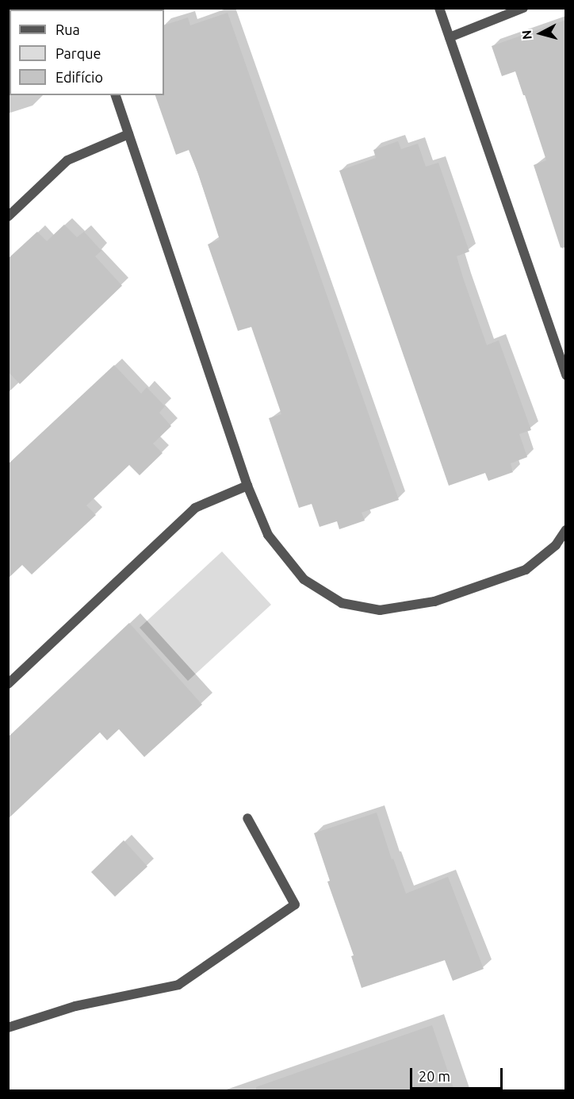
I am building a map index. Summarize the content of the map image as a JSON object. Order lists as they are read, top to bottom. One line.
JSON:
{"legend":["Rua","Parque","Edifício"],"scale_bar":"20 m","north":"left"}
